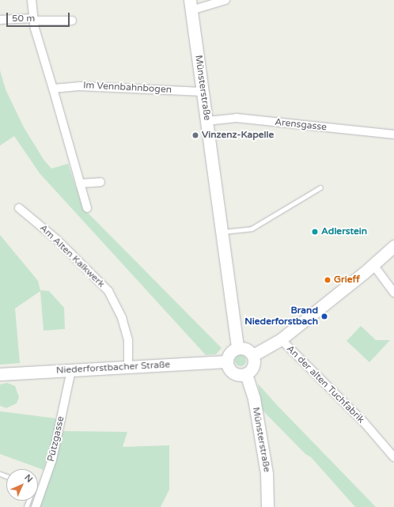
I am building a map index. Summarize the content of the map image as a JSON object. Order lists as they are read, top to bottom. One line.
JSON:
{"streets":{"street":["Im Vennbahnbogen","Münsterstraße","Arensgasse","Am Alten Kalkwerk","Niederforstbacher Straße","An der alten Tuchfabrik","Pützgasse"]},"crossings":[["Im Vennbahnbogen","Münsterstraße"],["Münsterstraße","Arensgasse"],["Münsterstraße","Niederforstbacher Straße"],["Am Alten Kalkwerk","Niederforstbacher Straße"],["Niederforstbacher Straße","Pützgasse"]],"places":["Vinzenz-Kapelle","Adlerstein","Grieff","Brand Niederforstbach"],"scale_bar":"50 m","north":"top right"}
